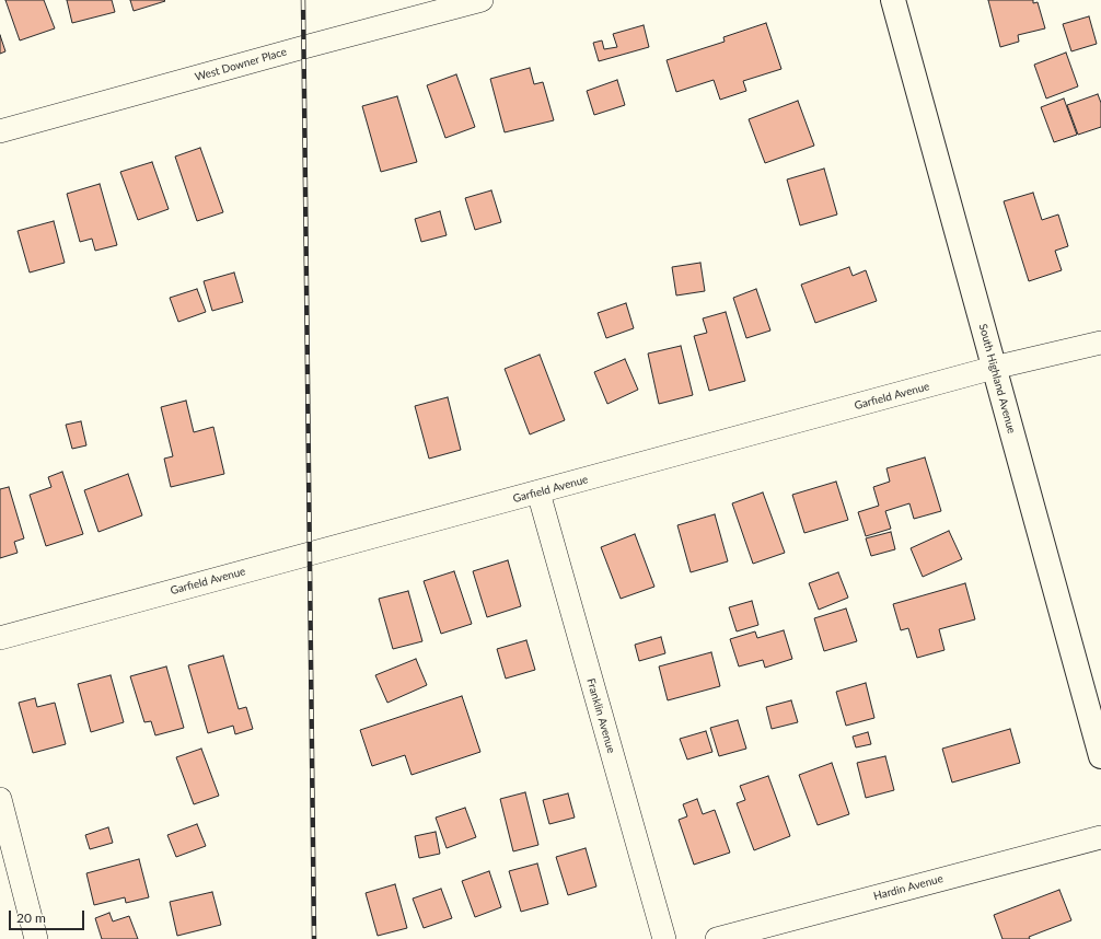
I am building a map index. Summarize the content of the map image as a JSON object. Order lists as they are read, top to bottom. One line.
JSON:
{"streets":{"street":["West Downer Place","South Highland Avenue","Garfield Avenue","Franklin Avenue","Hardin Avenue"]},"crossings":[["South Highland Avenue","Garfield Avenue"],["Garfield Avenue","Franklin Avenue"]],"scale_bar":"20 m"}
